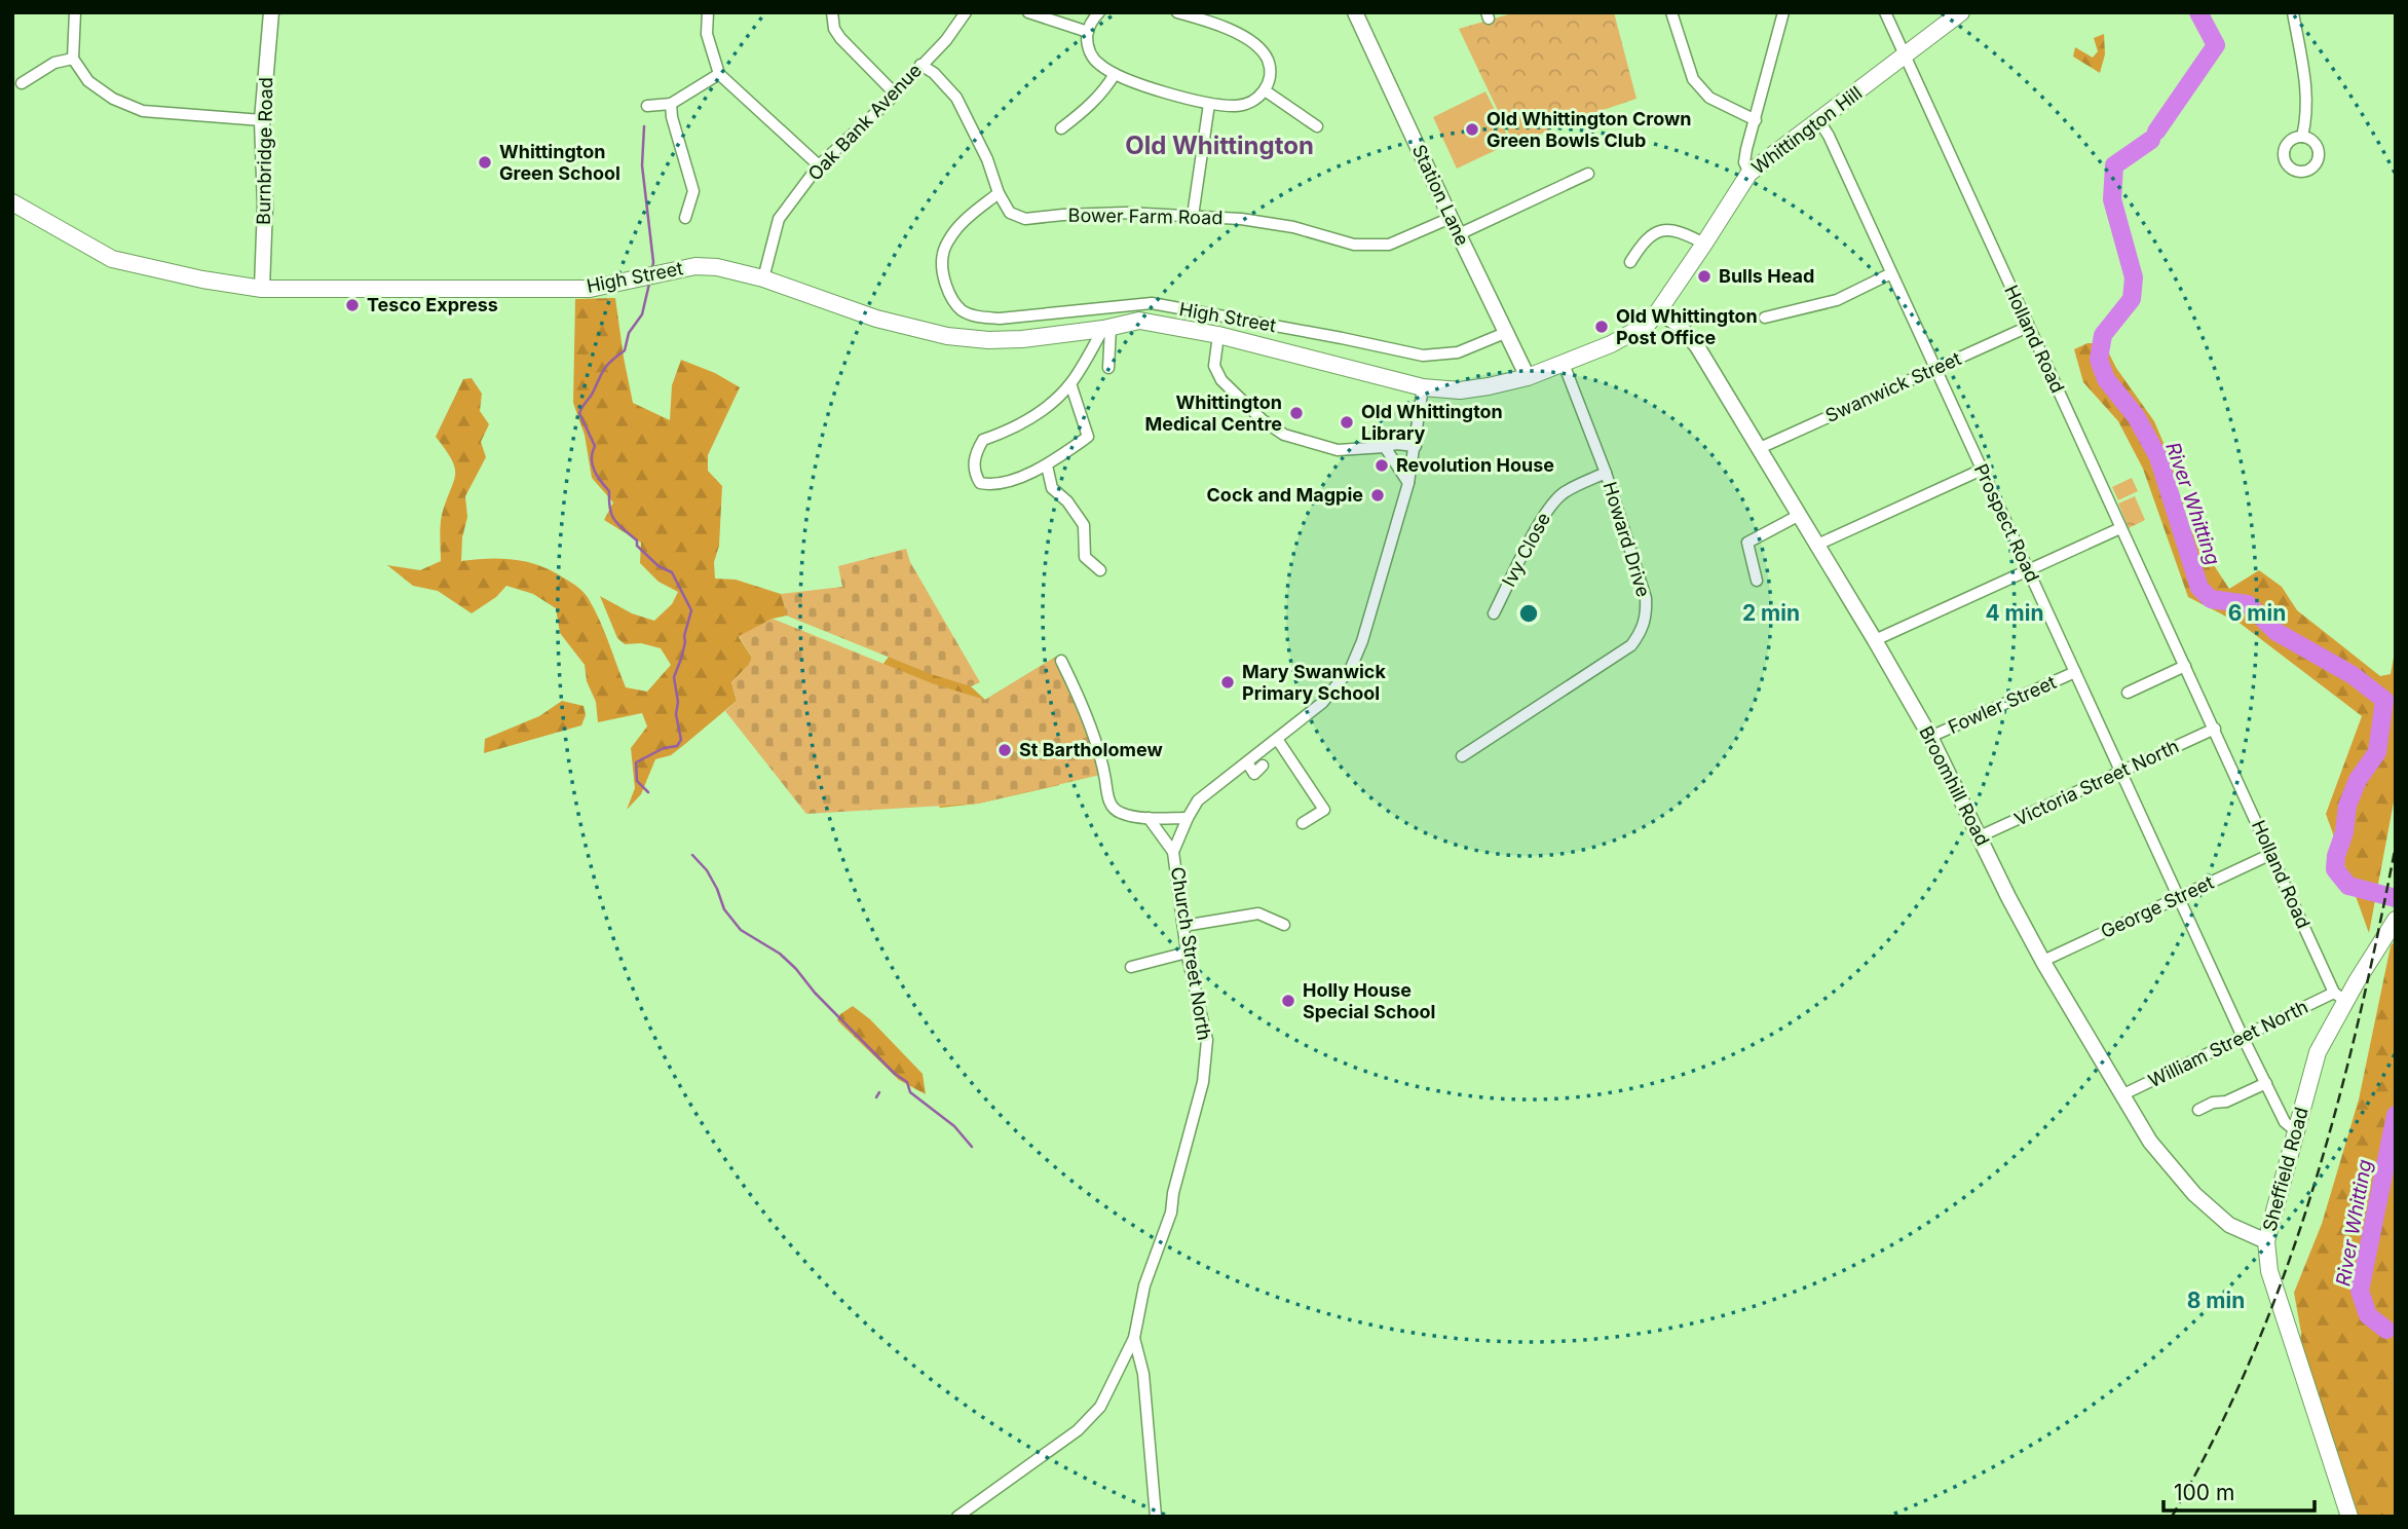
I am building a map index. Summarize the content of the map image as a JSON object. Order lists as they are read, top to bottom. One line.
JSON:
{"streets":{"main road":["Whittington Hill","High Street","Sheffield Road"],"street":["Oak Bank Avenue","Burnbridge Road","Station Lane","Bower Farm Road","Holland Road","Swanwick Street","Prospect Road","Howard Drive","Ivy Close","Fowler Street","Victoria Street North","Broomhill Road","George Street","Church Street North","William Street North"]},"crossings":[["Oak Bank Avenue","Bower Farm Road"],["Oak Bank Avenue","High Street"],["Whittington Hill","High Street"],["Whittington Hill","Holland Road"],["Whittington Hill","Prospect Road"],["Whittington Hill","Broomhill Road"],["Burnbridge Road","High Street"],["Station Lane","Bower Farm Road"],["Station Lane","High Street"],["Bower Farm Road","High Street"],["High Street","Howard Drive"],["High Street","Broomhill Road"],["High Street","Church Street North"],["Holland Road","Swanwick Street"],["Holland Road","Victoria Street North"],["Holland Road","George Street"],["Holland Road","William Street North"],["Holland Road","Sheffield Road"],["Swanwick Street","Prospect Road"],["Swanwick Street","Broomhill Road"],["Prospect Road","Fowler Street"],["Prospect Road","Victoria Street North"],["Prospect Road","George Street"],["Prospect Road","William Street North"],["Prospect Road","Sheffield Road"],["Howard Drive","Ivy Close"],["Fowler Street","Broomhill Road"],["Victoria Street North","Broomhill Road"],["Broomhill Road","George Street"],["Broomhill Road","William Street North"],["Broomhill Road","Sheffield Road"],["William Street North","Sheffield Road"]],"districts":["Old Whittington"],"water":["River Whitting"],"places":["Old Whittington Crown Green Bowls Club","Whittington Green School","Bulls Head","Tesco Express","Old Whittington Post Office","Whittington Medical Centre","Old Whittington Library","Revolution House","Cock and Magpie","Mary Swanwick Primary School","St Bartholomew","Holly House Special School"],"scale_bar":"100 m","rings":["2 min","4 min","6 min","8 min"]}
